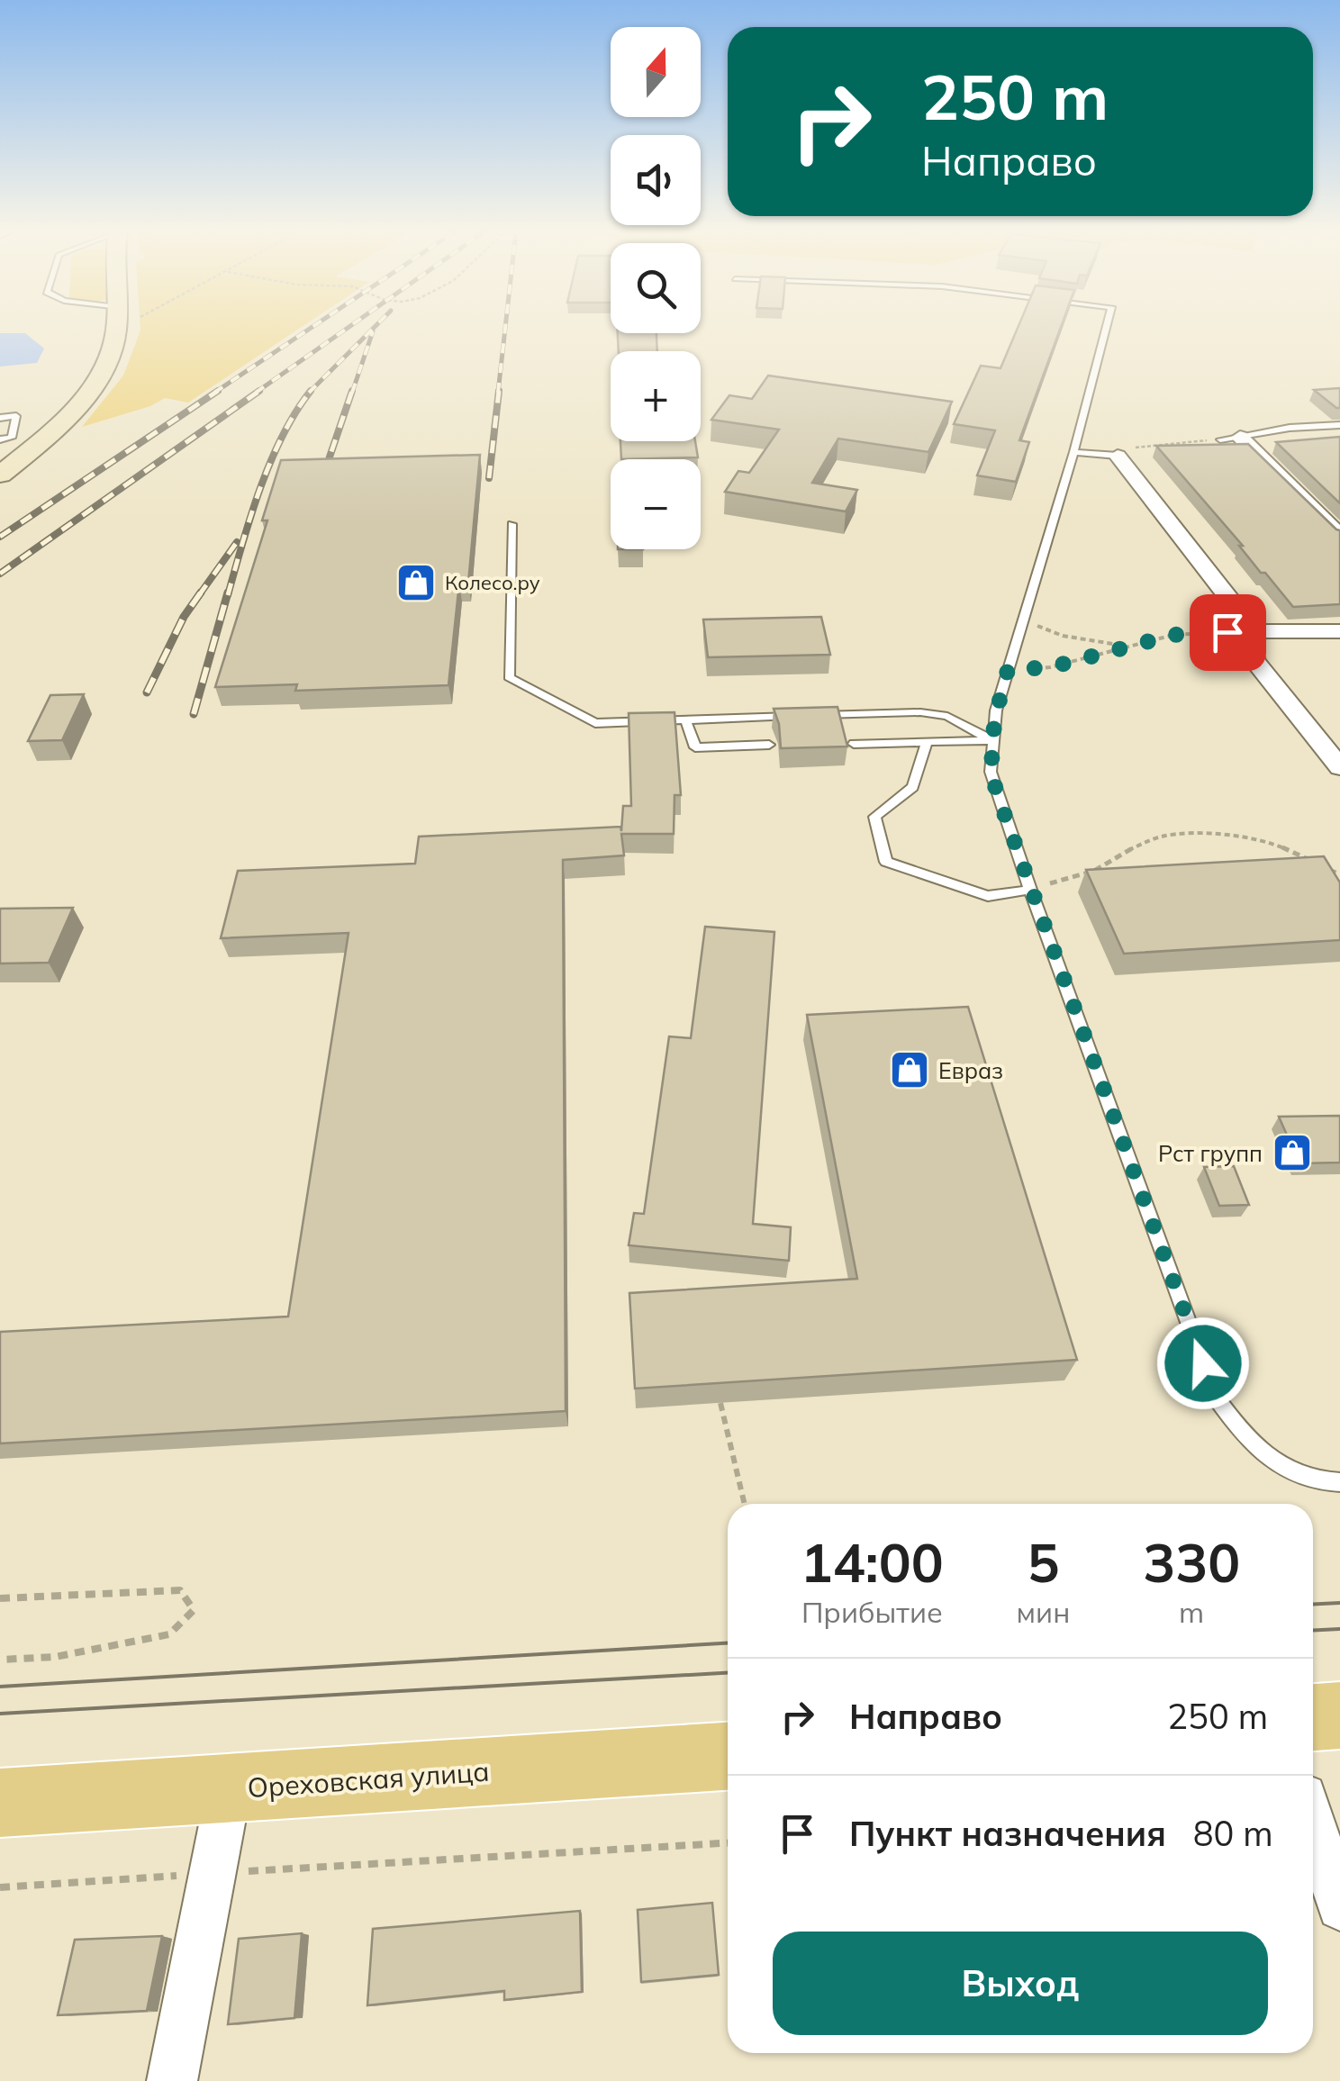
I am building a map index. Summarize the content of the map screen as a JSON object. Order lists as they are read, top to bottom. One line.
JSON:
{"streets":{"main road":["Ореховская улица"]},"places":{"shop":["Колесо.ру","Евраз","Рст групп"]},"north":"top","page":{"map_buttons":["+","−"],"turn":["250 m","Направо"],"eta":["14:00","Прибытие","5","мин","330","m"],"list":[{"name":"Направо","value":"250 m"},{"name":"Пункт назначения","value":"80 m"}],"buttons":"Выход"}}
